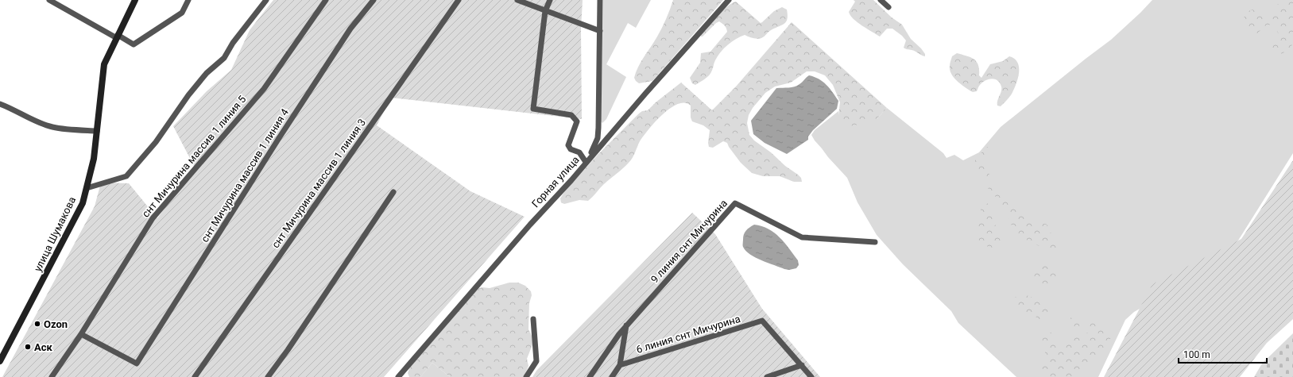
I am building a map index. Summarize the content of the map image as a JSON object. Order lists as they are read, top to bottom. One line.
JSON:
{"streets":{"street":["снт Мичурина массив 1 линия 5","снт Мичурина массив 1 линия 4","Горная улица","снт Мичурина массив 1 линия 3","улица Шумакова","9 линия снт Мичурина","6 линия снт Мичурина"]},"crossings":[["снт Мичурина массив 1 линия 5","снт Мичурина массив 1 линия 4"]],"places":["Ozon","Аск"],"scale_bar":"100 m"}
